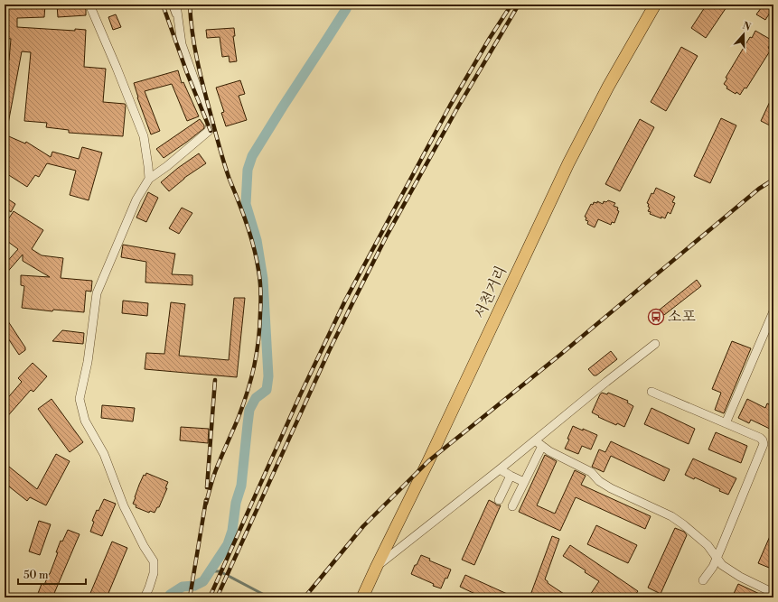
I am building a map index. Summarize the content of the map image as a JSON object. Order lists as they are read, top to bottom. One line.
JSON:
{"streets":{"main road":["서천거리"]},"places":{"bus stop":["소포"]},"scale_bar":"50 m","north":"top"}
